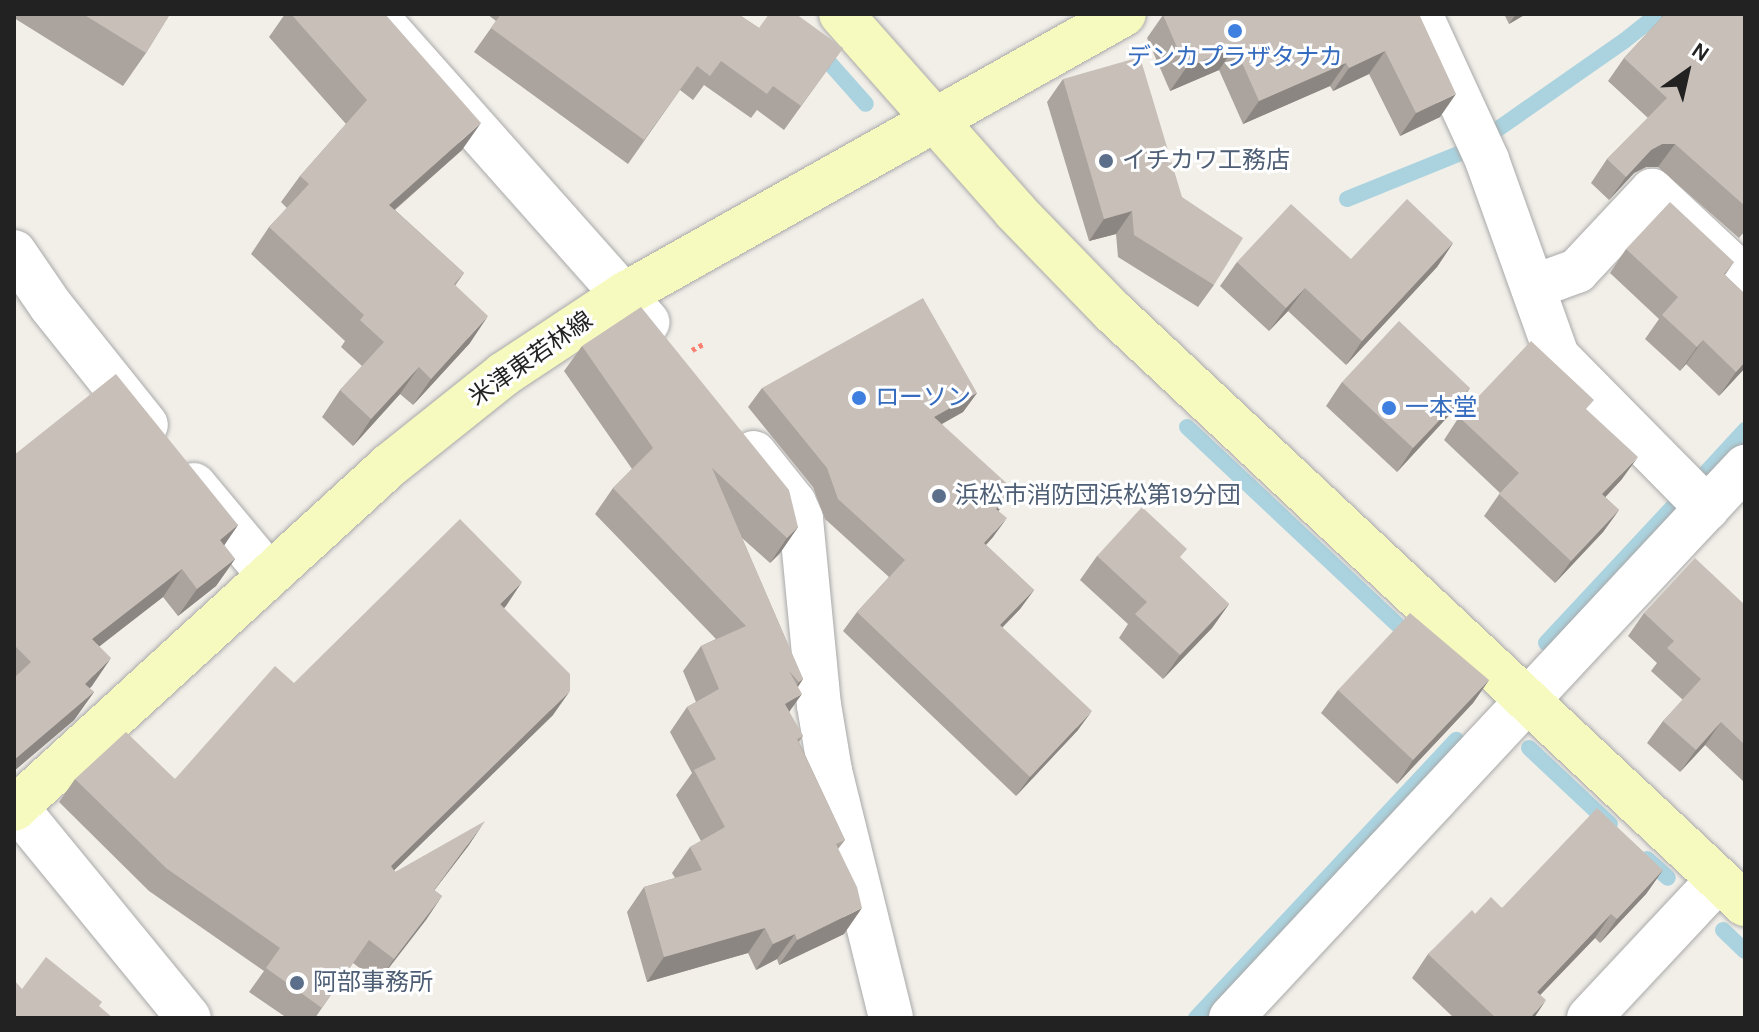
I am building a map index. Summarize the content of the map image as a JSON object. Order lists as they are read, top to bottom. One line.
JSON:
{"streets":{"main road":["米津東若林線"]},"places":["デンカプラザタナカ","イチカワ工務店","ローソン","一本堂","浜松市消防団浜松第19分団","阿部事務所"],"north":"top right"}
